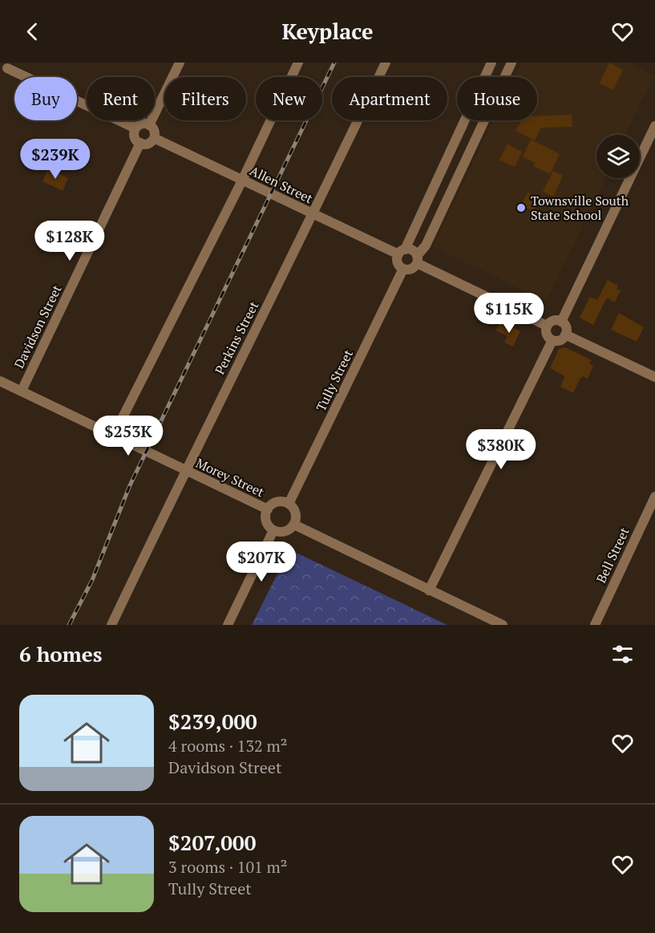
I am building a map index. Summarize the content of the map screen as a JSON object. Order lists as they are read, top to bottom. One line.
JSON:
{"streets":{"street":["Allen Street","Davidson Street","Perkins Street","Tully Street","Morey Street","Bell Street"]},"crossings":[["Allen Street","Davidson Street"],["Allen Street","Perkins Street"],["Allen Street","Tully Street"],["Davidson Street","Morey Street"],["Perkins Street","Morey Street"],["Tully Street","Morey Street"]],"places":["Townsville South State School"],"page":{"header":"Keyplace","chip":["Buy","Rent","Filters","New","Apartment","House"],"price":["$239K","$128K","$115K","$253K","$380K","$207K"],"heading":"6 homes","list":[{"name":"$239,000","note":"4 rooms · 132 m² · Davidson Street"},{"name":"$207,000","note":"3 rooms · 101 m² · Tully Street"}]}}
